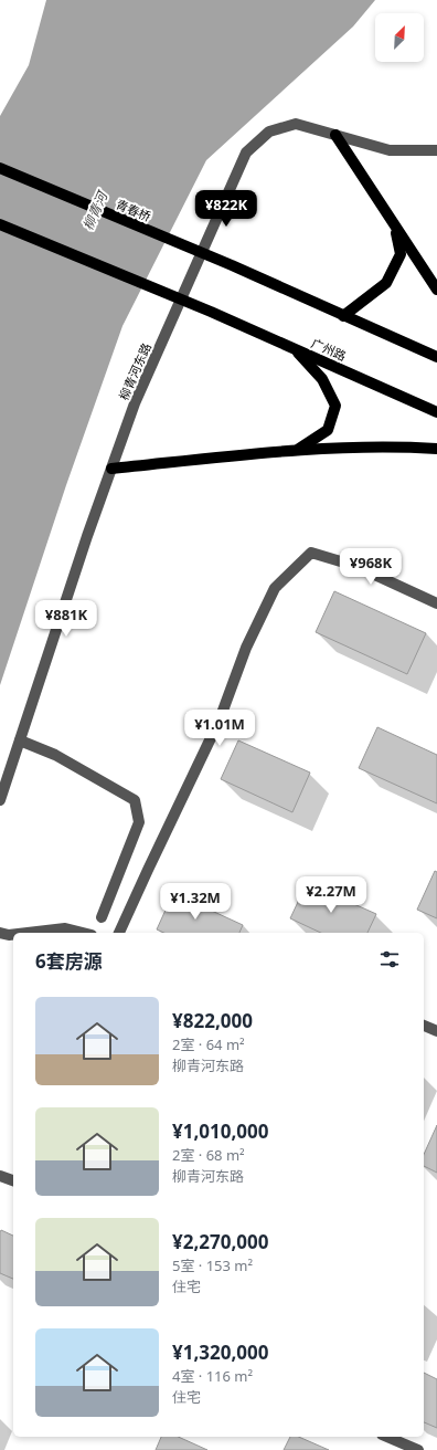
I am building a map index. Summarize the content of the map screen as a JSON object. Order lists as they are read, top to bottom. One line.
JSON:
{"streets":{"main road":["青春桥","广州路"],"street":["柳青河东路"]},"water":["柳青河"],"north":"top right","page":{"price":["¥822K","¥968K","¥881K","¥1.01M","¥2.27M","¥1.32M"],"heading":"6套房源","list":[{"name":"¥822,000","note":"2室 · 64 m² · 柳青河东路"},{"name":"¥1,010,000","note":"2室 · 68 m² · 柳青河东路"},{"name":"¥2,270,000","note":"5室 · 153 m² · 住宅"},{"name":"¥1,320,000","note":"4室 · 116 m² · 住宅"}]}}
